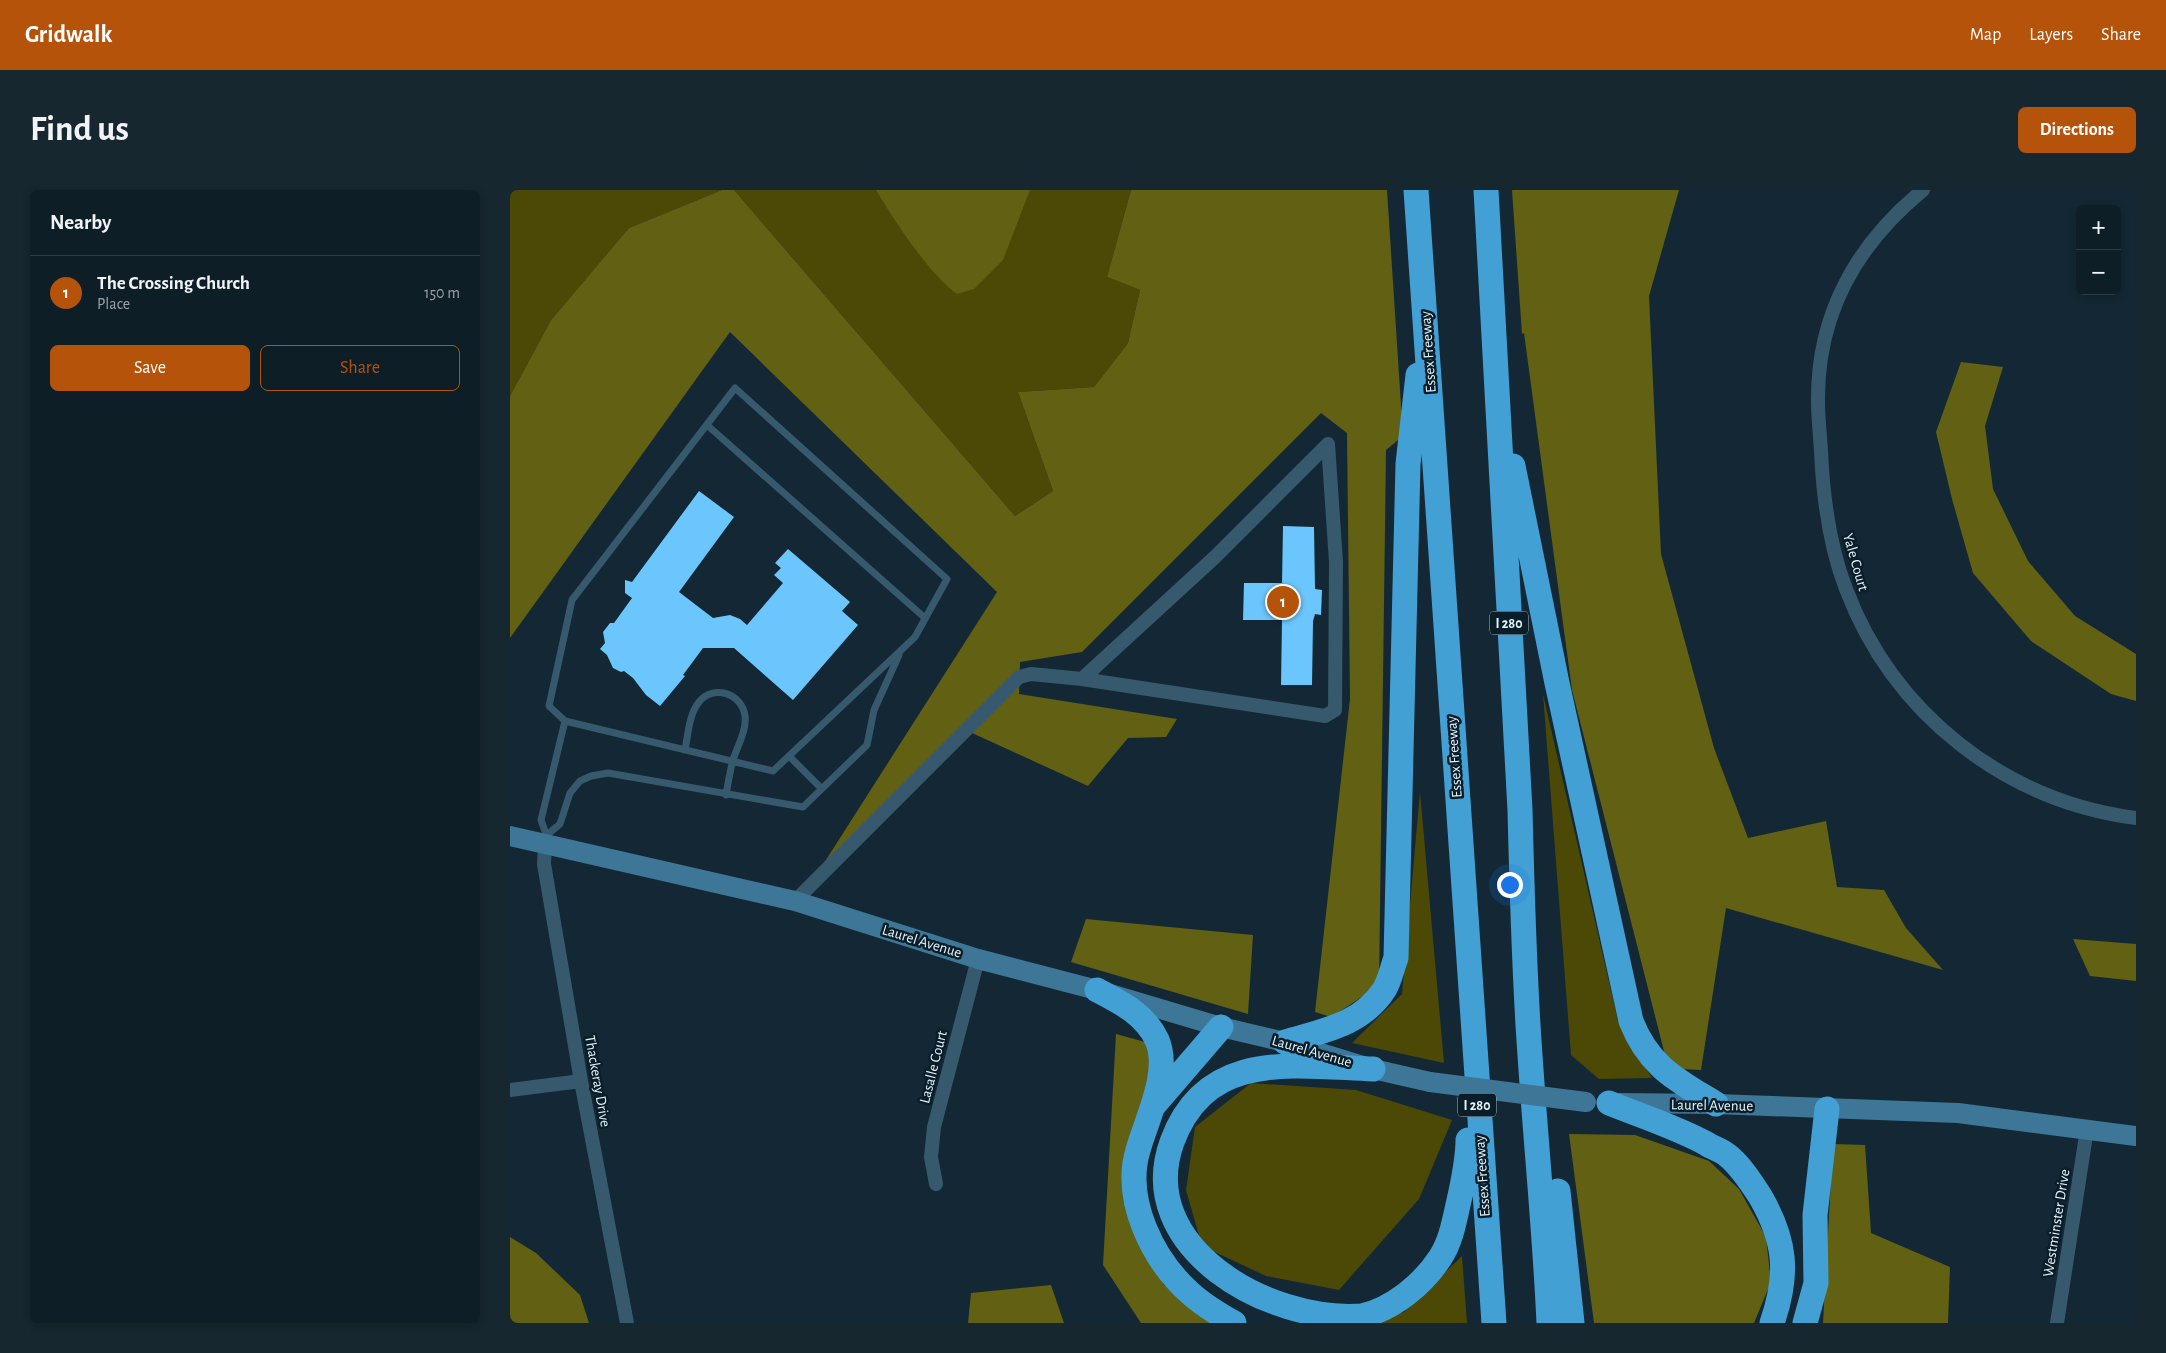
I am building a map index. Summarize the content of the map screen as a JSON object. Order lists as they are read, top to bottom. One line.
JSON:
{"streets":{"highway":["Essex Freeway","I 280"],"main road":["Laurel Avenue"],"street":["Yale Court","Lasalle Court","Thackeray Drive","Westminster Drive"]},"crossings":[["Laurel Avenue","Lasalle Court"],["Laurel Avenue","Thackeray Drive"],["Laurel Avenue","Westminster Drive"]],"page":{"header":"Gridwalk","nav":["Map","Layers","Share"],"buttons":["Directions",["Save","Share"]],"title":"Find us","heading":"Nearby","map_buttons":["+","−"],"list":[{"mark":"1","name":"The Crossing Church","note":"Place","value":"150 m"}],"pins":"1"}}
